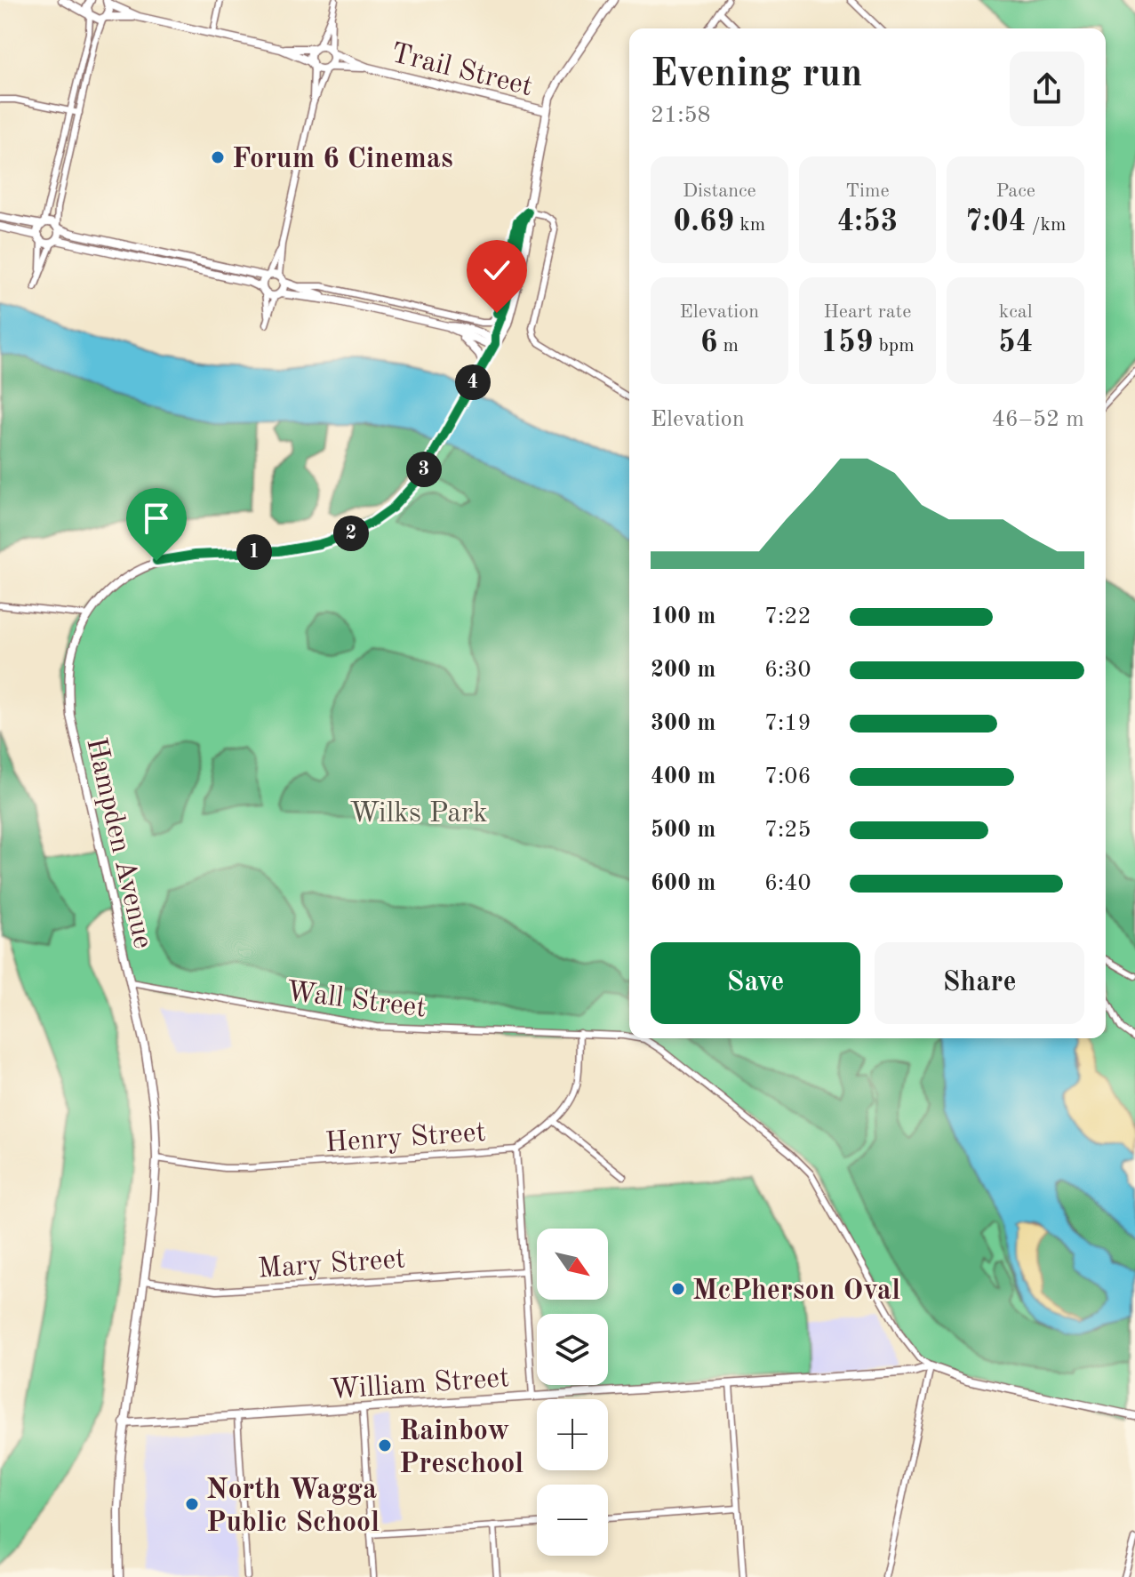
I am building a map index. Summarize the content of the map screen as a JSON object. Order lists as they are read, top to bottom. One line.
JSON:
{"streets":{"main road":["Trail Street","Hampden Avenue","William Street"],"street":["Wall Street","Henry Street","Mary Street"]},"crossings":[["Trail Street","Hampden Avenue"],["Hampden Avenue","Wall Street"],["Hampden Avenue","Henry Street"],["Hampden Avenue","Mary Street"],["Hampden Avenue","William Street"],["Wall Street","Henry Street"],["Wall Street","William Street"]],"parks":["Wilks Park"],"places":["Forum 6 Cinemas","McPherson Oval","Rainbow Preschool","North Wagga Public School"],"north":"bottom right","page":{"heading":["Evening run","21:58"],"stats":[["Distance","0.69 km"],["Time","4:53"],["Pace","7:04 /km"],["Elevation","6 m"],["Heart rate","159 bpm"],["kcal","54"]],"pins":["4","3","2","1"],"chart":["Elevation","46–52 m"],"list":[{"name":"100 m","note":"7:22"},{"name":"200 m","note":"6:30"},{"name":"300 m","note":"7:19"},{"name":"400 m","note":"7:06"},{"name":"500 m","note":"7:25"},{"name":"600 m","note":"6:40"}],"buttons":["Save","Share"],"map_buttons":["+","−"]}}
